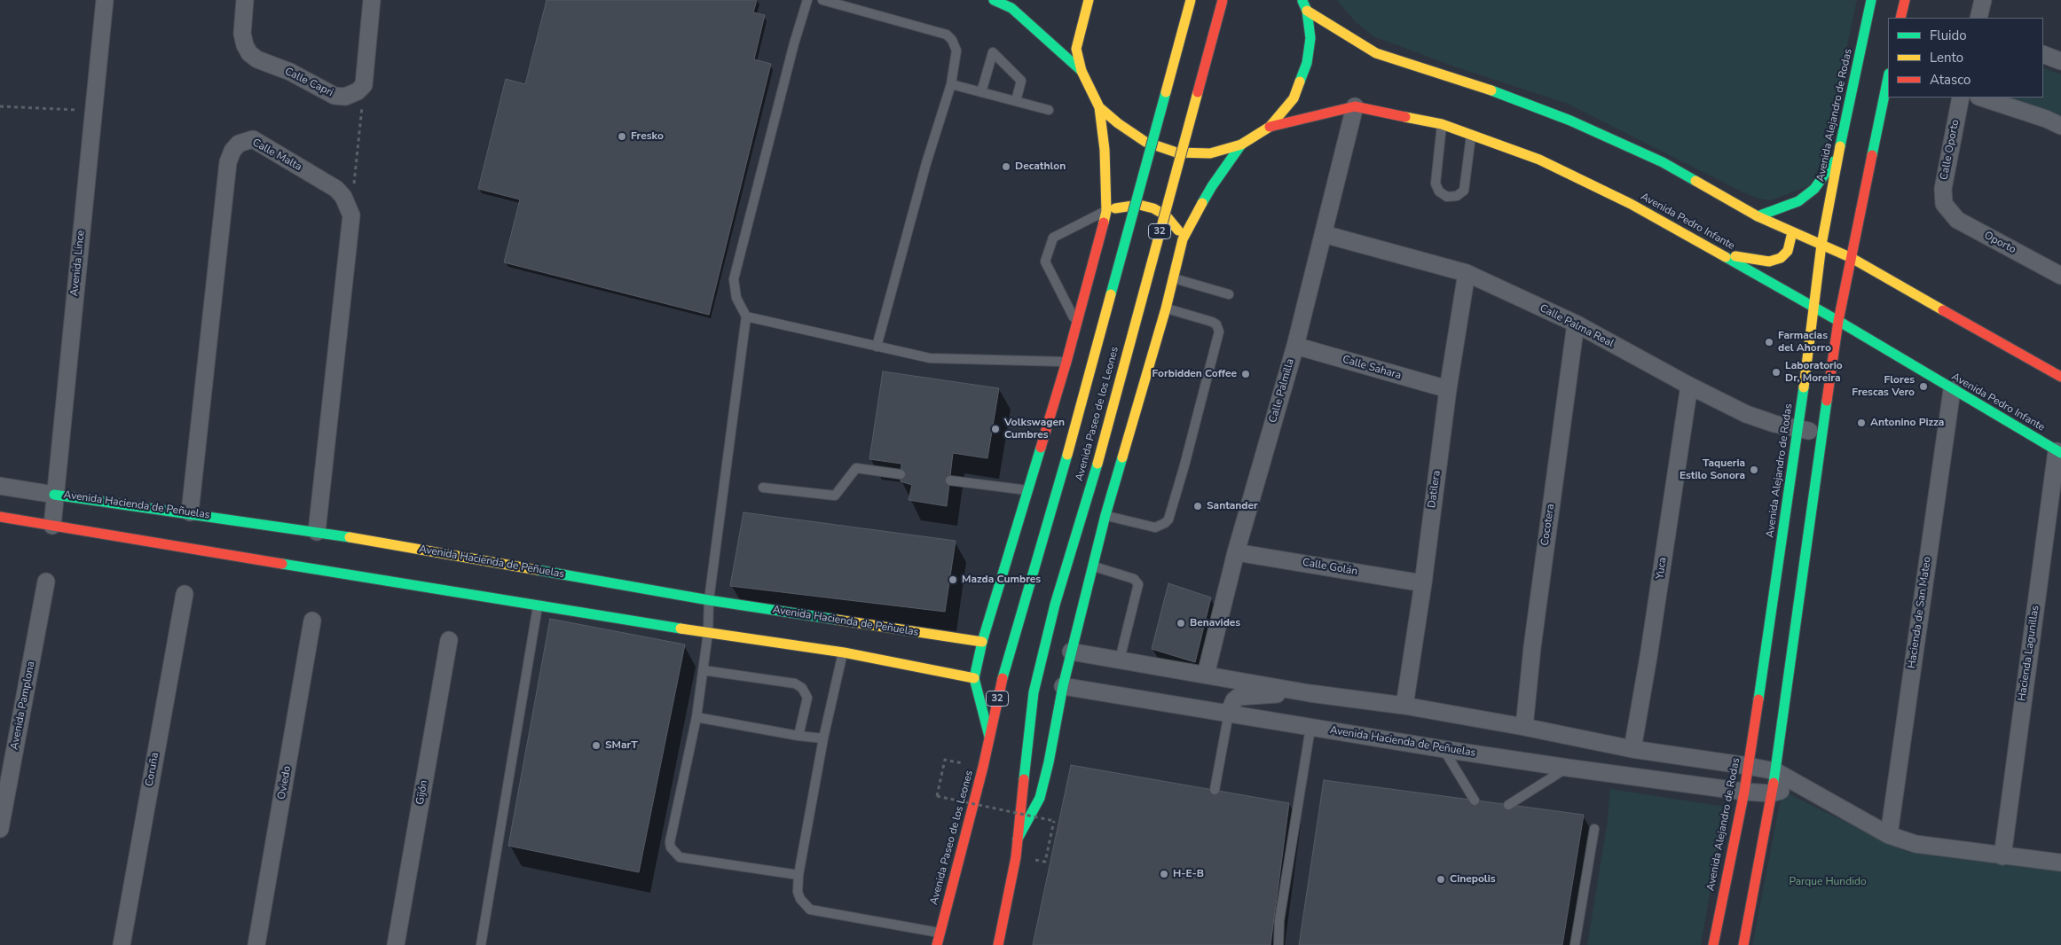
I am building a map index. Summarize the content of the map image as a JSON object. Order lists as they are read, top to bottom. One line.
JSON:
{"streets":{"street":["Calle Capri","Avenida Alejandro de Rodas","Calle Oporto","Calle Malta","Avenida Pedro Infante","32","Oporto","Avenida Lince","Calle Palma Real","Calle Sahara","Calle Palmilla","Avenida Paseo de los Leones","Datilera","Avenida Hacienda de Peñuelas","Cocotera","Calle Golán","Yuca","Hacienda de San Mateo","Hacienda Lagunillas","Avenida Pamplona","Coruña","Oviedo","Gijón"]},"crossings":[["Avenida Alejandro de Rodas","Avenida Pedro Infante"],["Avenida Alejandro de Rodas","Calle Palma Real"],["Avenida Alejandro de Rodas","Avenida Hacienda de Peñuelas"],["Calle Oporto","Oporto"],["Calle Malta","Avenida Hacienda de Peñuelas"],["Avenida Pedro Infante","Calle Palmilla"],["Avenida Pedro Infante","Hacienda de San Mateo"],["Avenida Pedro Infante","Hacienda Lagunillas"],["Avenida Lince","Avenida Hacienda de Peñuelas"],["Calle Palma Real","Calle Palmilla"],["Calle Palma Real","Datilera"],["Calle Palma Real","Cocotera"],["Calle Palma Real","Yuca"],["Calle Sahara","Calle Palmilla"],["Calle Sahara","Datilera"],["Calle Palmilla","Calle Golán"],["Avenida Paseo de los Leones","Avenida Hacienda de Peñuelas"],["Datilera","Calle Golán"]],"parks":["Parque Hundido"],"places":["Fresko","Decathlon","Farmacias del Ahorro","Laboratorio Dr, Moreira","Forbidden Coffee","Flores Frescas Vero","Antonino Pizza","Volkswagen Cumbres","Taqueria Estilo Sonora","Santander","Mazda Cumbres","Benavides","SMarT","H-E-B","Cinepolis"],"legend":["Fluido","Lento","Atasco"]}
